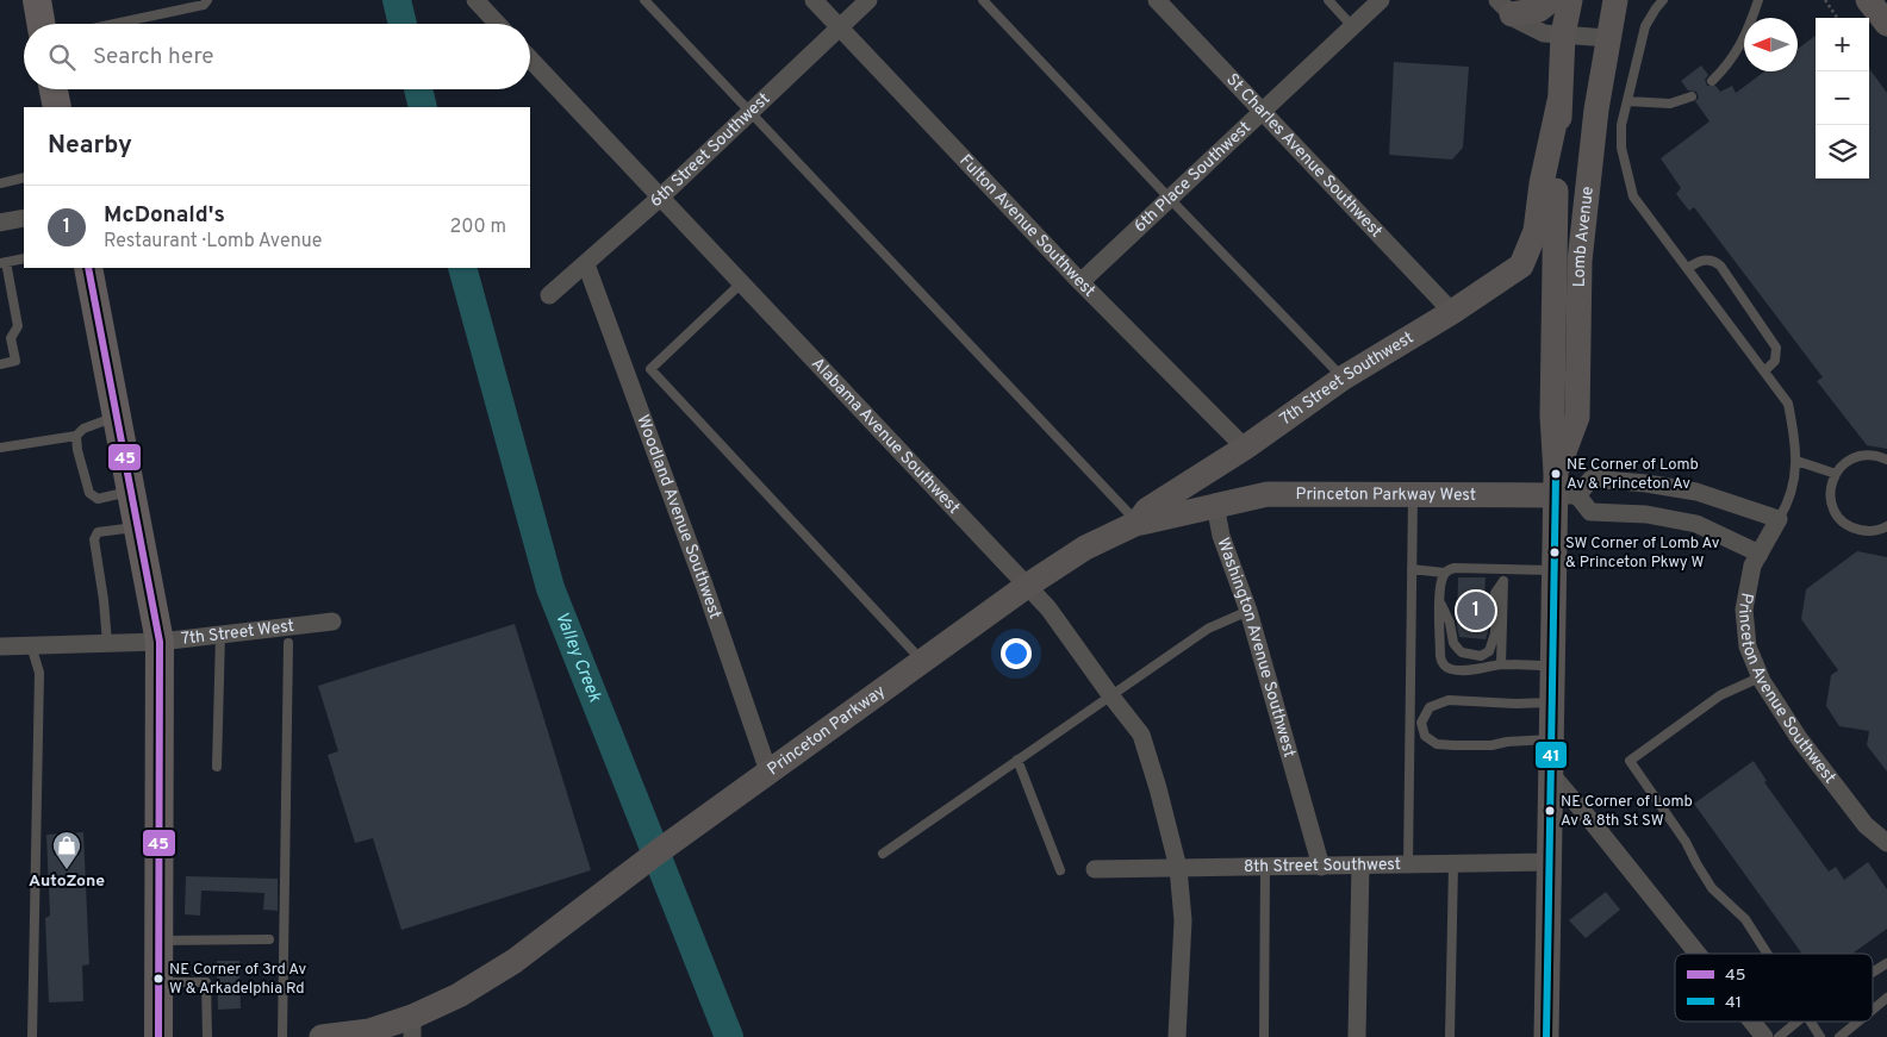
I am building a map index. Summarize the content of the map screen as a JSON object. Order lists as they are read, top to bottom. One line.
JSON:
{"streets":{"main road":["Lomb Avenue","7th Street Southwest","Princeton Parkway West","Princeton Parkway"],"street":["6th Street Southwest","St Charles Avenue Southwest","6th Place Southwest","Fulton Avenue Southwest","Alabama Avenue Southwest","Woodland Avenue Southwest","7th Street West","Washington Avenue Southwest","Princeton Avenue Southwest","8th Street Southwest"]},"crossings":[["6th Street Southwest","Fulton Avenue Southwest"],["6th Street Southwest","Alabama Avenue Southwest"],["6th Street Southwest","Woodland Avenue Southwest"],["St Charles Avenue Southwest","6th Place Southwest"],["St Charles Avenue Southwest","7th Street Southwest"],["6th Place Southwest","Fulton Avenue Southwest"],["Fulton Avenue Southwest","7th Street Southwest"],["Fulton Avenue Southwest","Princeton Parkway"],["Lomb Avenue","7th Street Southwest"],["Lomb Avenue","Princeton Parkway West"],["Lomb Avenue","8th Street Southwest"],["7th Street Southwest","Princeton Parkway"],["Alabama Avenue Southwest","Princeton Parkway"],["Alabama Avenue Southwest","8th Street Southwest"],["Princeton Parkway West","Washington Avenue Southwest"],["Woodland Avenue Southwest","Princeton Parkway"],["Washington Avenue Southwest","8th Street Southwest"]],"water":["Valley Creek"],"places":{"other":["NE Corner of Lomb Av & Princeton Av","SW Corner of Lomb Av & Princeton Pkwy W","NE Corner of Lomb Av & 8th St SW","NE Corner of 3rd Av W & Arkadelphia Rd"],"shop":["AutoZone"]},"lines":["transit line 45","transit line 41"],"legend":["45","41"],"north":"left","page":{"map_buttons":["+","−"],"search":"Search here","heading":"Nearby","list":[{"mark":"1","name":"McDonald's","note":"Restaurant · Lomb Avenue","value":"200 m"}],"pins":"1"}}
